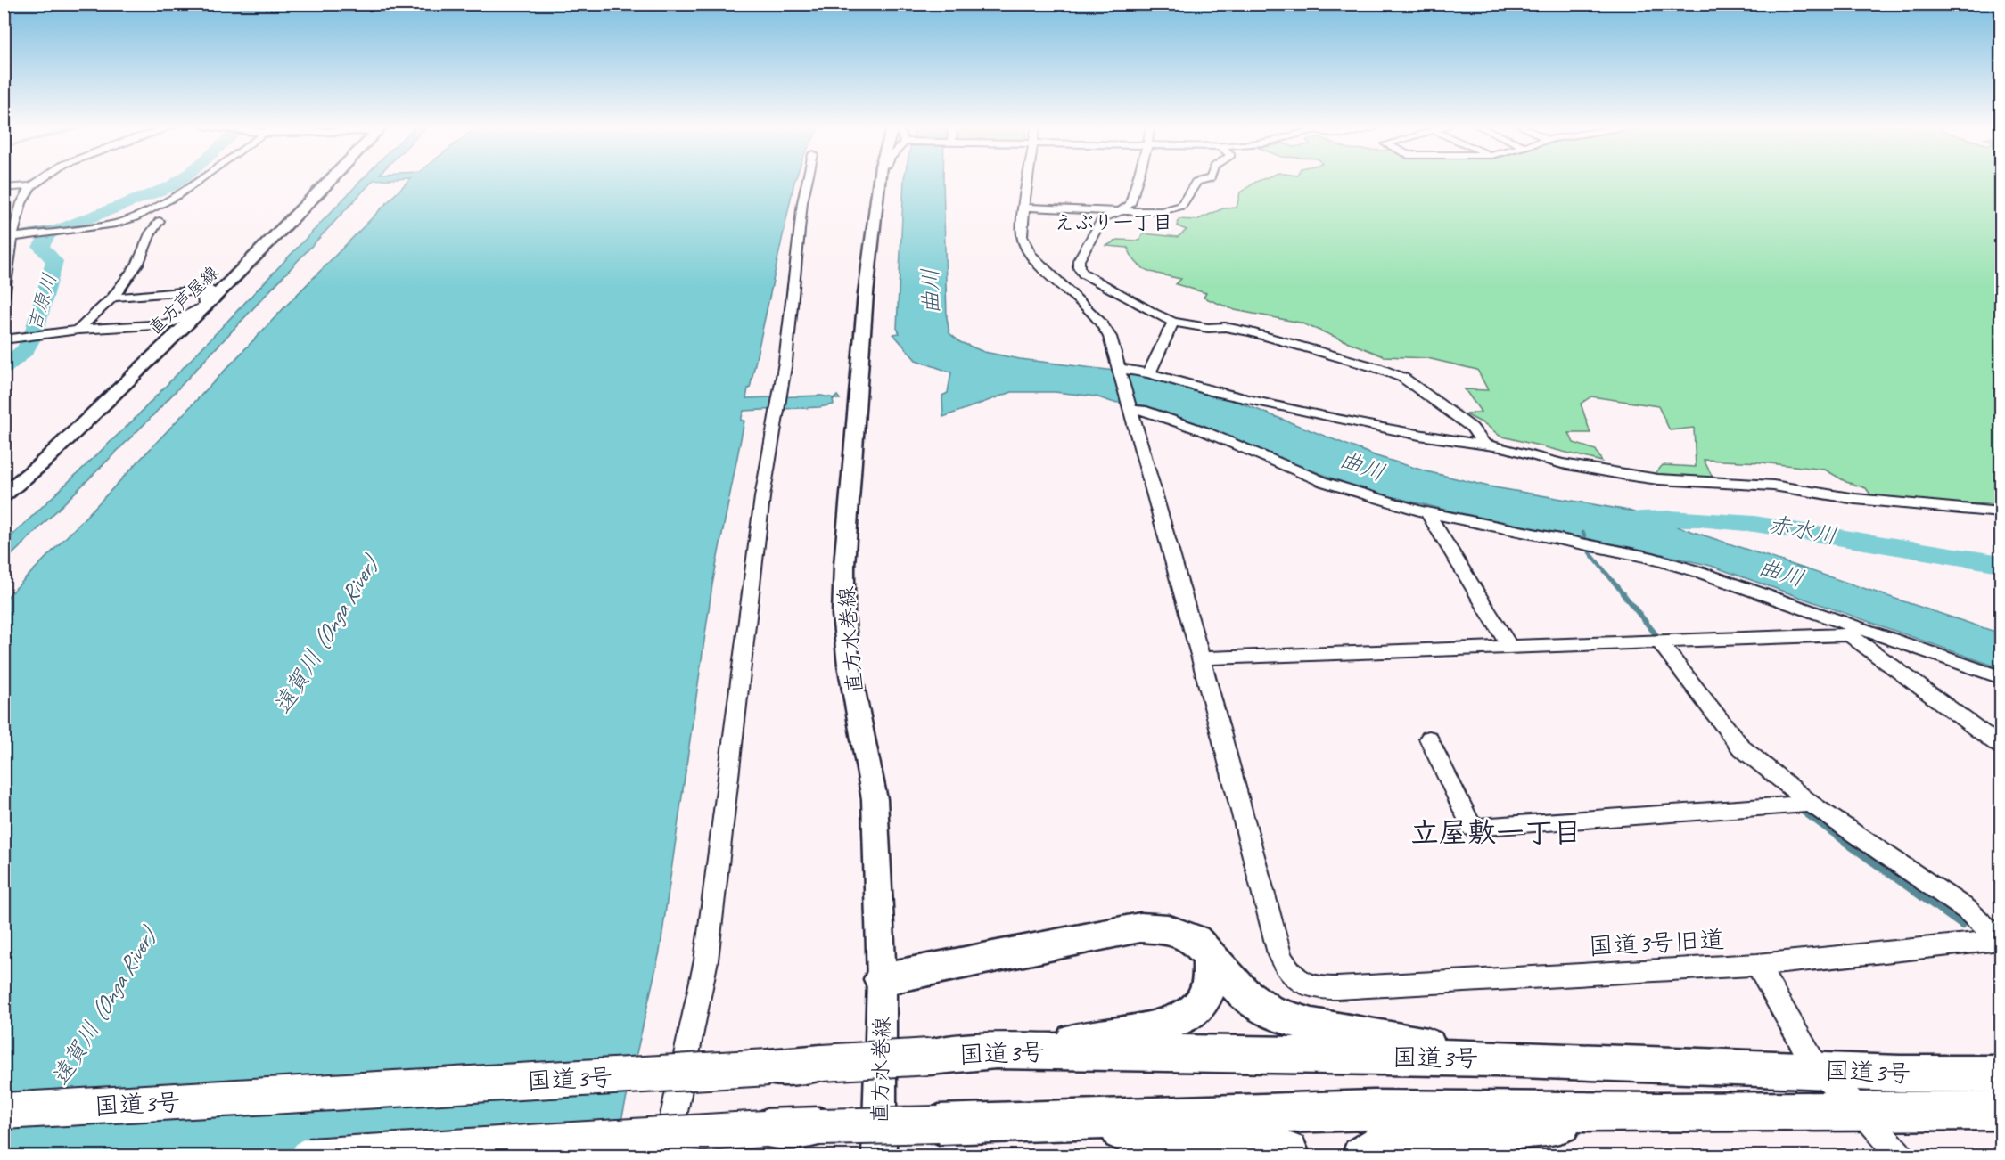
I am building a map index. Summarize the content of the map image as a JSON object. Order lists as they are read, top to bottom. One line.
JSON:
{"streets":{"highway":["国道3号"],"main road":["直方芦屋線","直方水巻線"],"street":["国道3号旧道"]},"districts":["えぶり一丁目","立屋敷一丁目"],"water":["曲川","吉原川","赤水川","遠賀川 (Onga River)"]}
